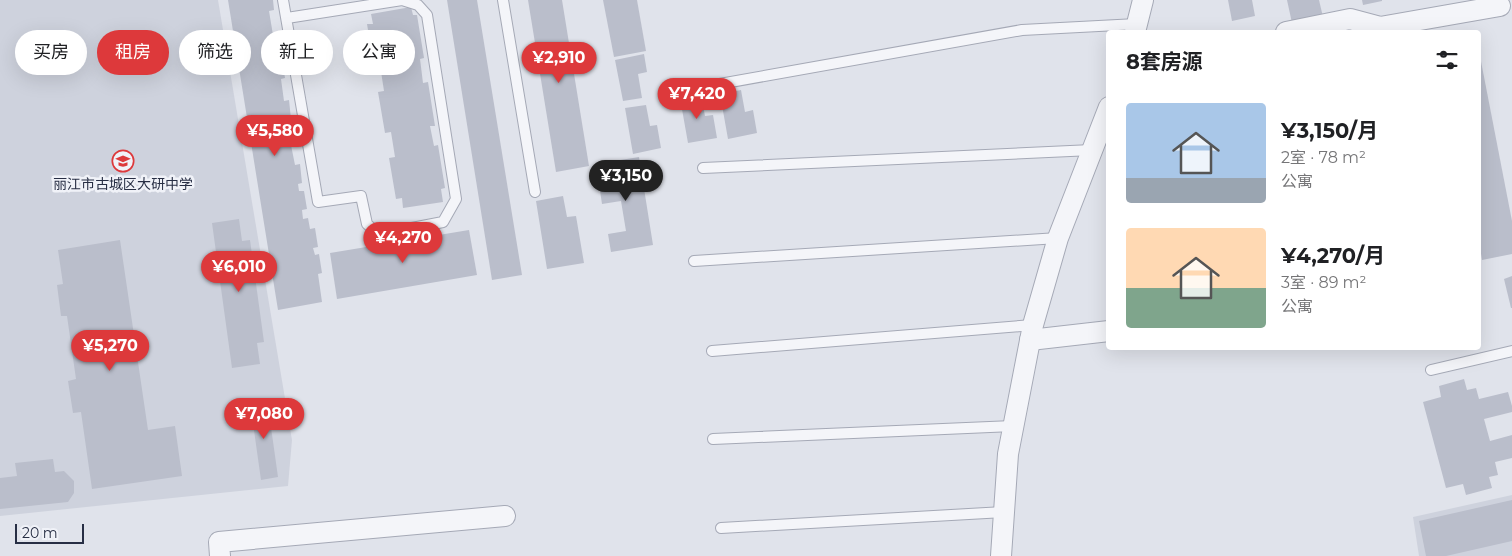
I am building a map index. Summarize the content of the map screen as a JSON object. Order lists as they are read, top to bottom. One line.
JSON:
{"places":{"school or university":["丽江市古城区大研中学"]},"scale_bar":"20 m","page":{"chip":["买房","租房","筛选","新上","公寓"],"heading":"8套房源","price":["¥2,910","¥7,420","¥5,580","¥3,150","¥4,270","¥6,010","¥5,270","¥7,080"],"list":[{"name":"¥3,150/月","note":"2室 · 78 m² · 公寓"},{"name":"¥4,270/月","note":"3室 · 89 m² · 公寓"}],"scale":"20 m"}}
